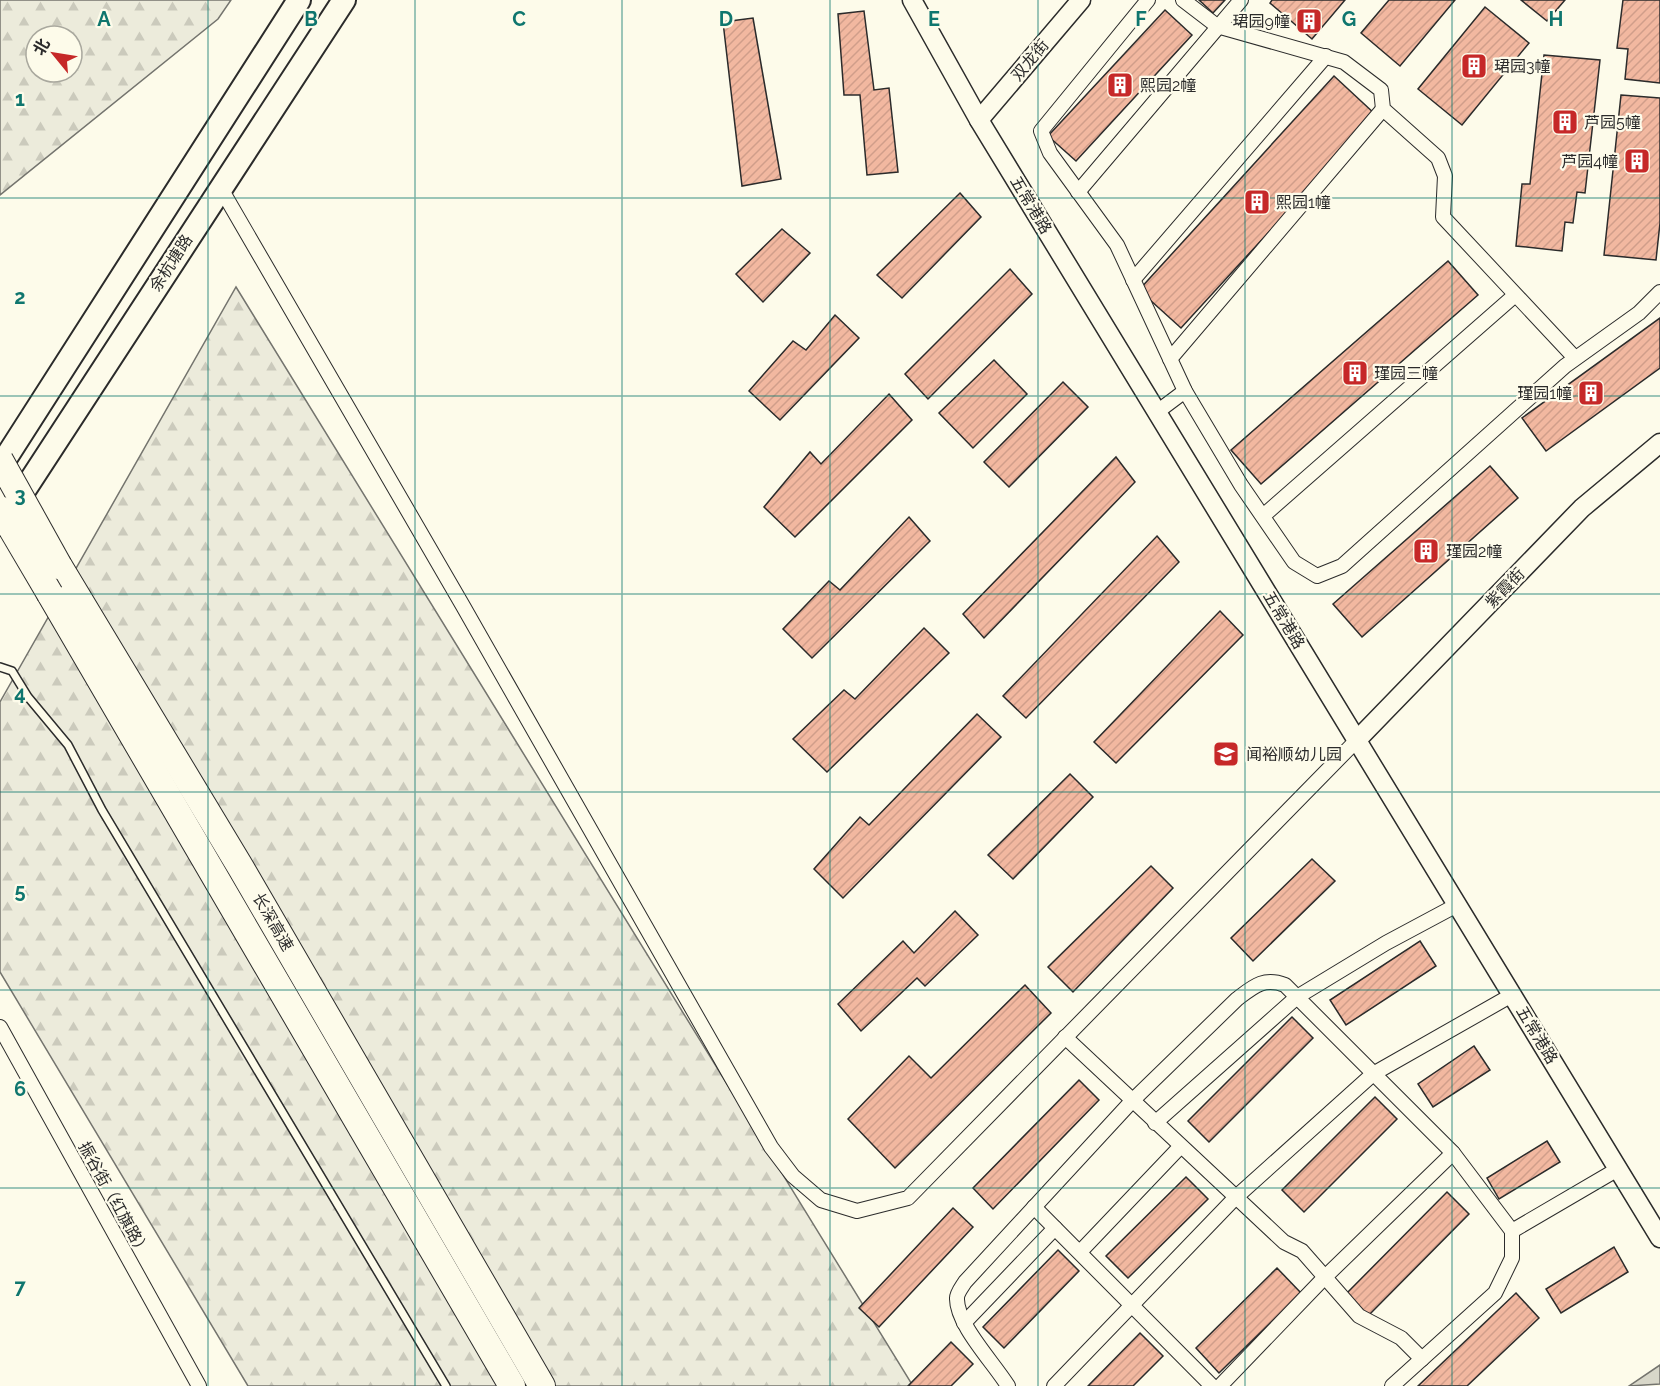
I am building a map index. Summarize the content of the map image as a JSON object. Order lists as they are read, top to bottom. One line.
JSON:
{"streets":{"highway":["长深高速"],"main road":["余杭塘路"],"street":["双龙街","五常港路","紫霞街","振谷街（红旗路）"]},"crossings":[["双龙街","五常港路"],["五常港路","紫霞街"]],"places":{"building":["珺园9幢","珺园3幢","熙园2幢","芦园5幢","芦园4幢","熙园1幢","瑾园三幢","瑾园1幢","瑾园2幢"],"school or university":["闻裕顺幼儿园"]},"north":"top left","grid":{"columns":["A","B","C","D","E","F","G","H"],"rows":["1","2","3","4","5","6","7"]}}
